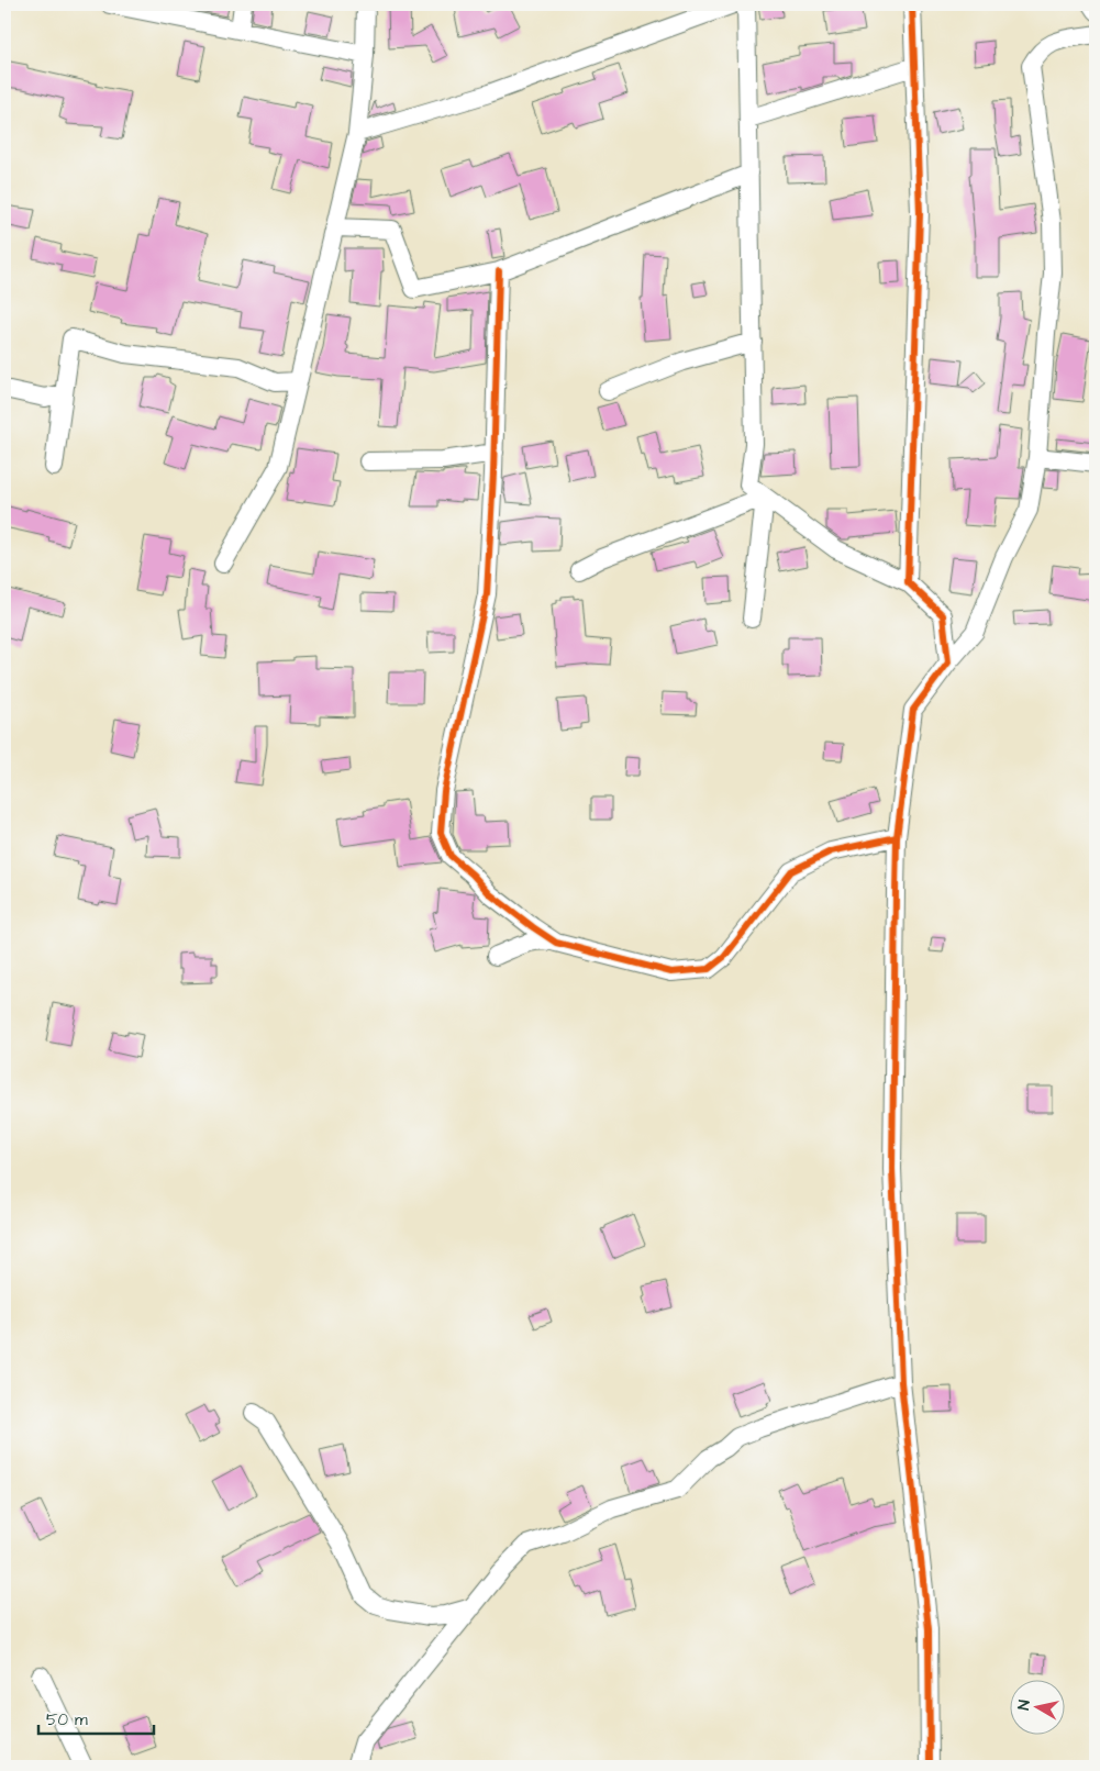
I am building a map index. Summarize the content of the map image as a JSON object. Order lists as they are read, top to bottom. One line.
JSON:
{"scale_bar":"50 m","north":"left"}
